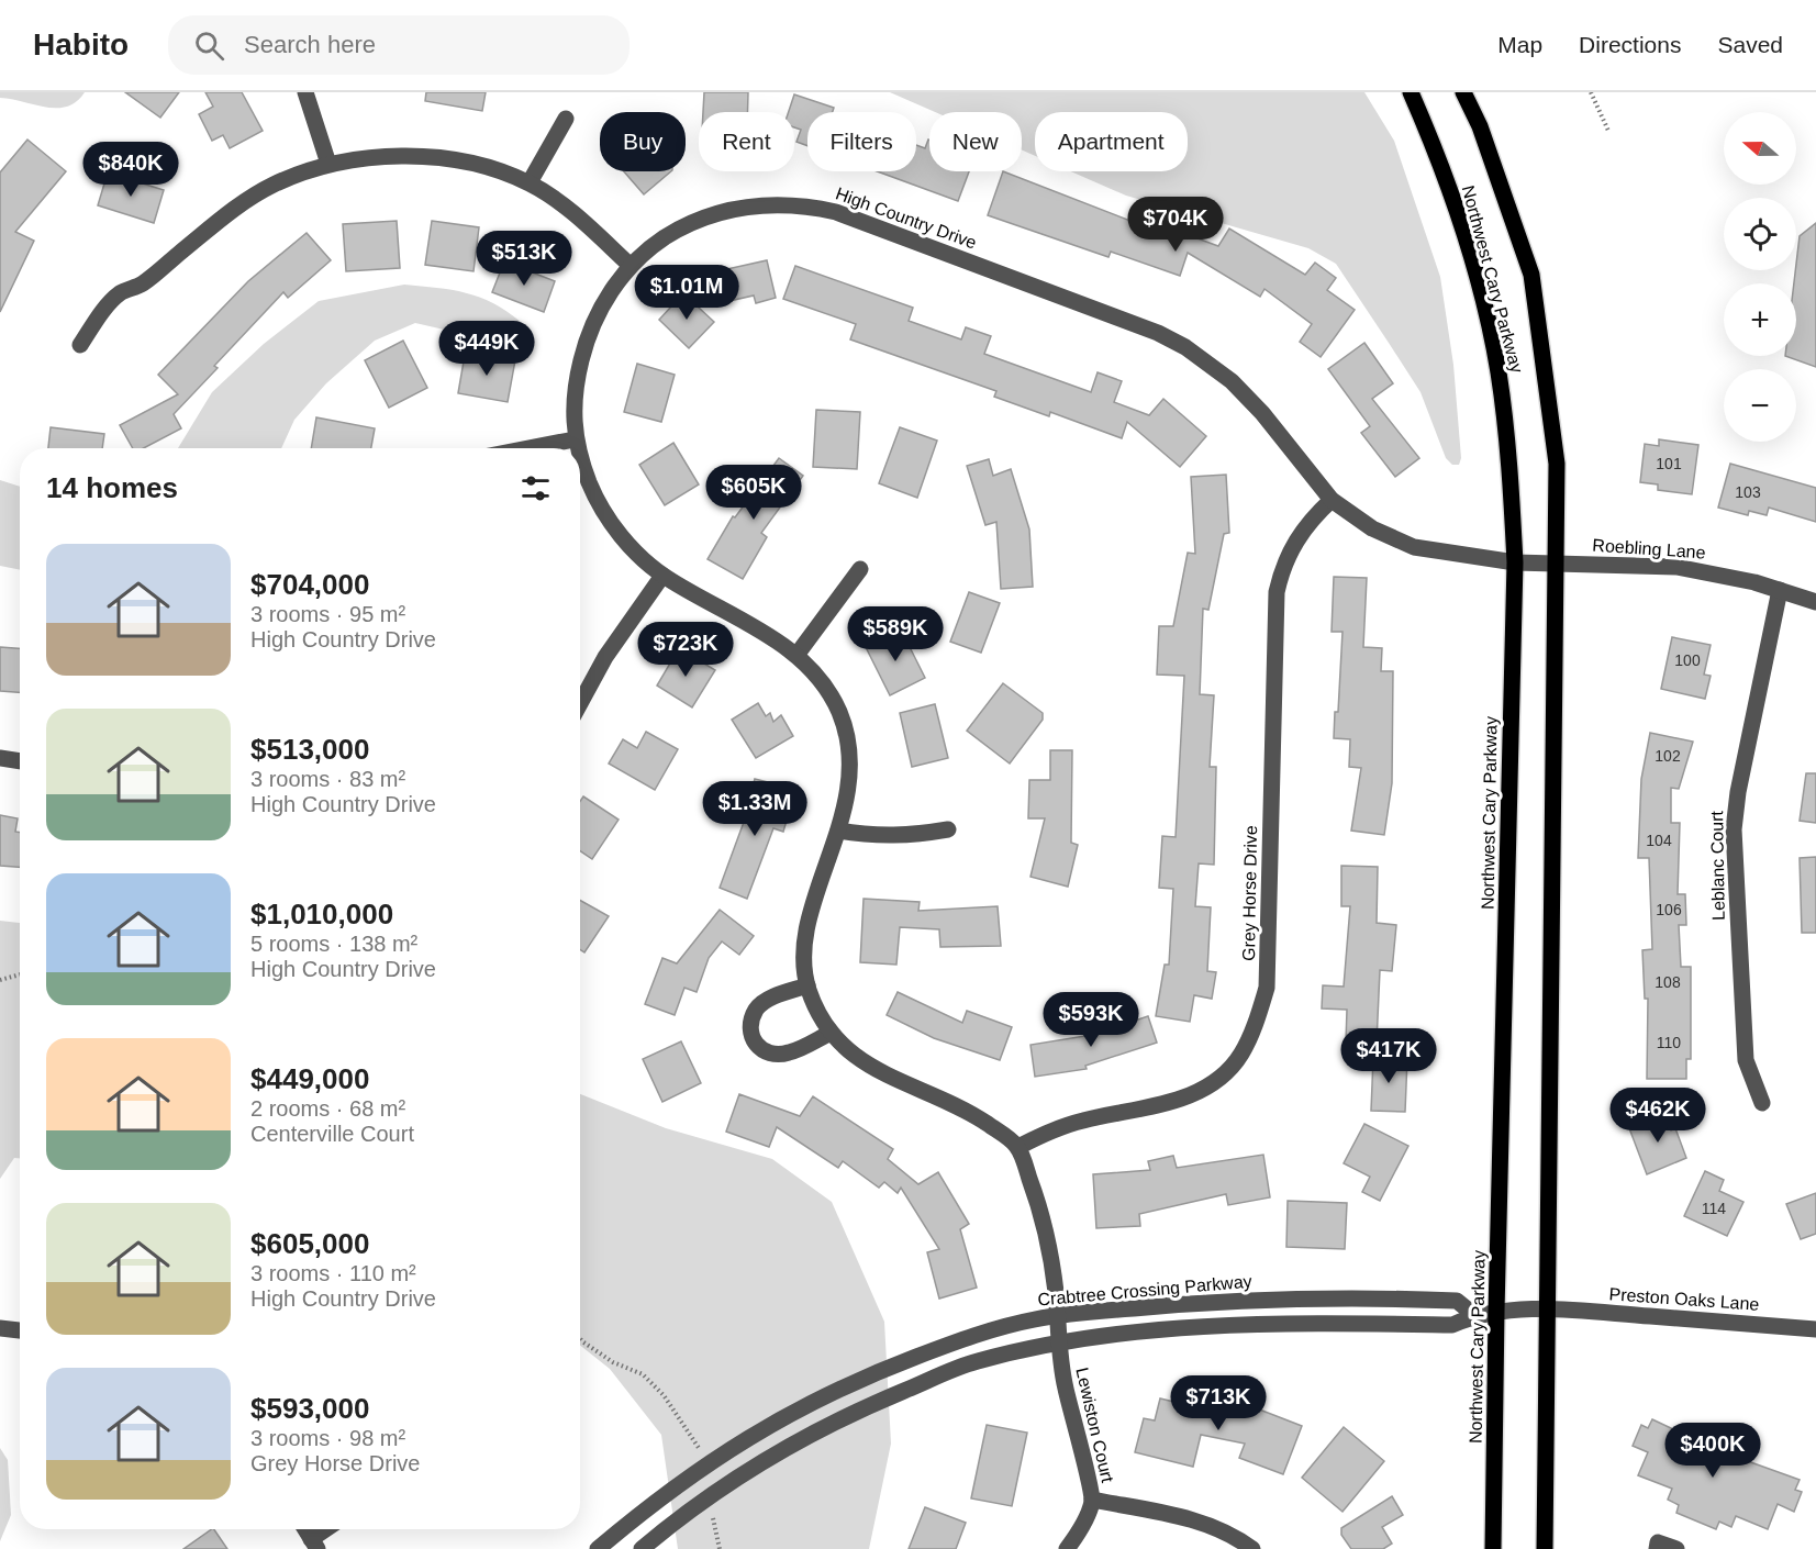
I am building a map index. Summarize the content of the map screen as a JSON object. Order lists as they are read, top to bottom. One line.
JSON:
{"streets":{"main road":["Northwest Cary Parkway"],"street":["High Country Drive","Roebling Lane","Leblanc Court","Grey Horse Drive","Crabtree Crossing Parkway","Preston Oaks Lane","Lewiston Court"]},"crossings":[["High Country Drive","Northwest Cary Parkway"],["High Country Drive","Roebling Lane"],["High Country Drive","Grey Horse Drive"],["Northwest Cary Parkway","Roebling Lane"],["Northwest Cary Parkway","Preston Oaks Lane"],["Roebling Lane","Leblanc Court"]],"house_numbers":["101","103","100","102","104","106","108","110","114"],"north":"left","page":{"header":"Habito","search":"Search here","nav":["Map","Directions","Saved"],"map_buttons":["+","−"],"chip":["Buy","Rent","Filters","New","Apartment"],"price":["$840K","$704K","$513K","$1.01M","$449K","$605K","$589K","$723K","$1.33M","$593K","$417K","$462K","$713K","$400K"],"heading":"14 homes","list":[{"name":"$704,000","note":"3 rooms · 95 m² · High Country Drive"},{"name":"$513,000","note":"3 rooms · 83 m² · High Country Drive"},{"name":"$1,010,000","note":"5 rooms · 138 m² · High Country Drive"},{"name":"$449,000","note":"2 rooms · 68 m² · Centerville Court"},{"name":"$605,000","note":"3 rooms · 110 m² · High Country Drive"},{"name":"$593,000","note":"3 rooms · 98 m² · Grey Horse Drive"}]}}
